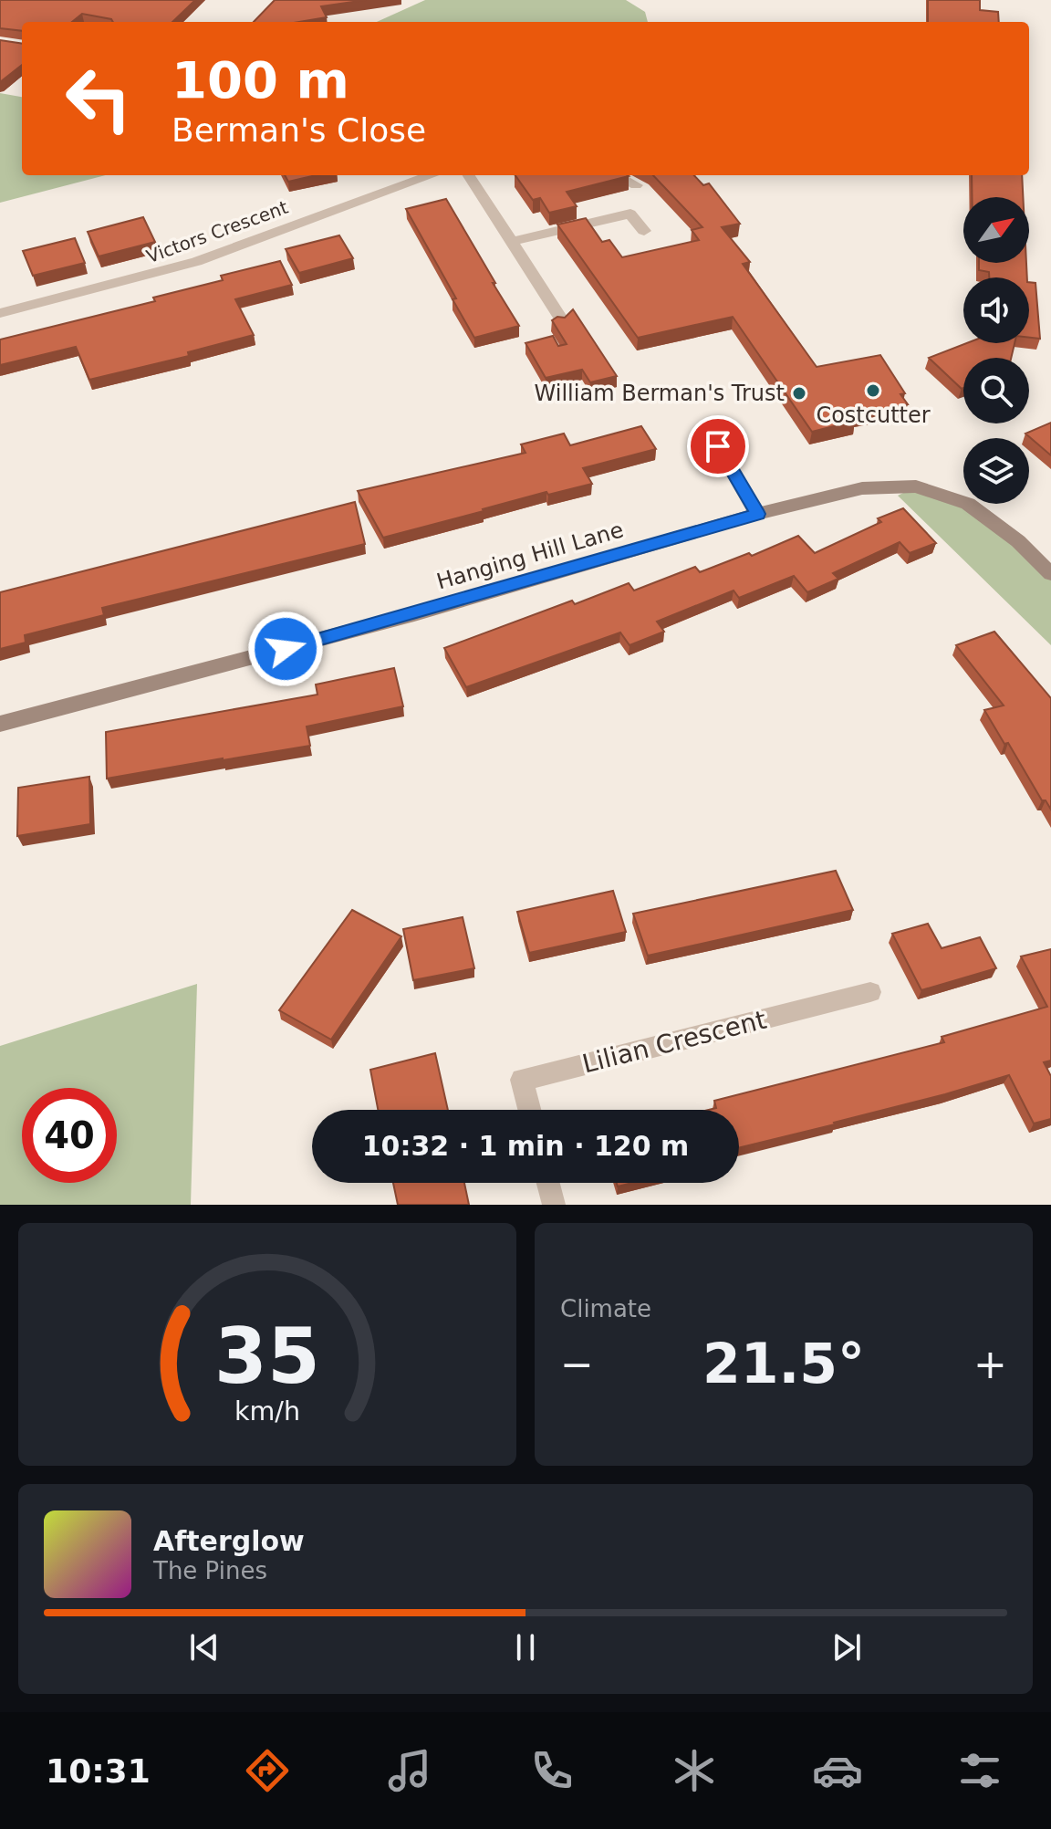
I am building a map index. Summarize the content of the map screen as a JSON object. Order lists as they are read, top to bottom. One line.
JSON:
{"streets":{"street":["Victors Crescent","Hanging Hill Lane","Lilian Crescent"]},"places":["Costcutter","William Berman's Trust"],"north":"top right","page":{"turn":["100 m","Berman's Close"],"limit":"40","trip":"10:32 · 1 min · 120 m","tile":"Climate","heat":["−","21.5°","+"],"song":["Afterglow","The Pines"],"tabs":"10:31","gauge":["35","km/h"]}}
